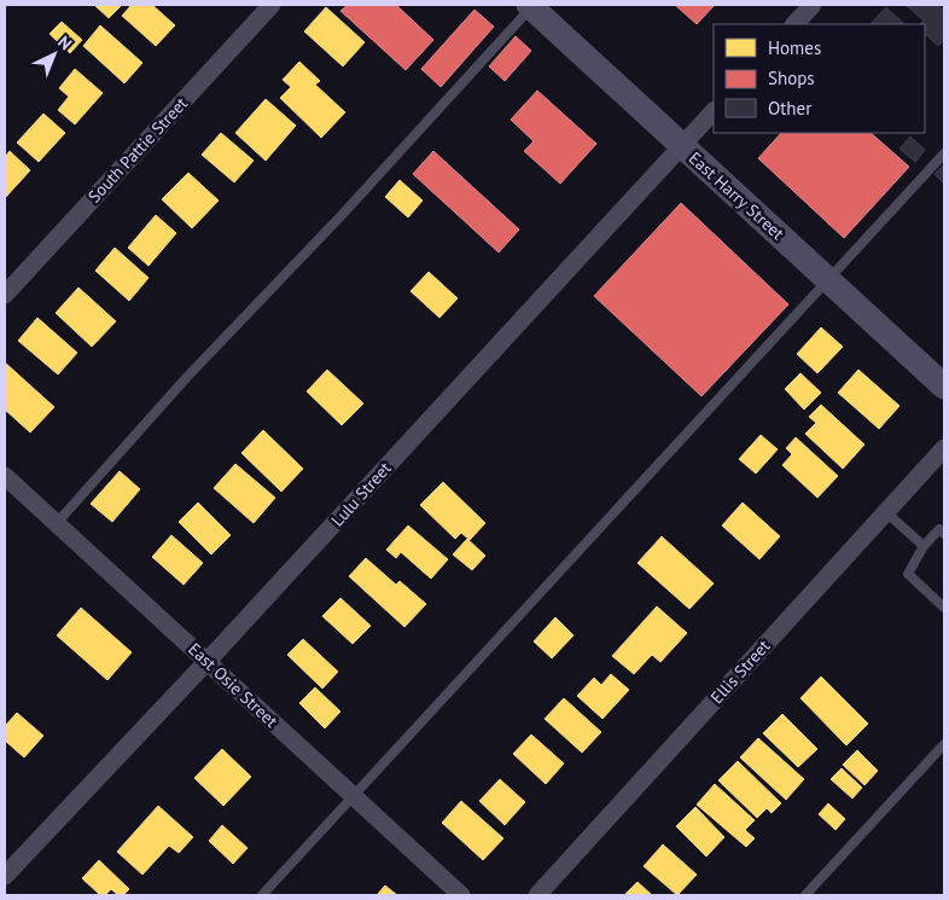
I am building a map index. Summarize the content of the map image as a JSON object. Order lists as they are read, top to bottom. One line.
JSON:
{"streets":{"main road":["East Harry Street"],"street":["South Pattie Street","Lulu Street","Ellis Street","East Osie Street"]},"crossings":[["East Harry Street","Lulu Street"],["Lulu Street","East Osie Street"]],"legend":["Homes","Shops","Other"],"north":"top right"}
